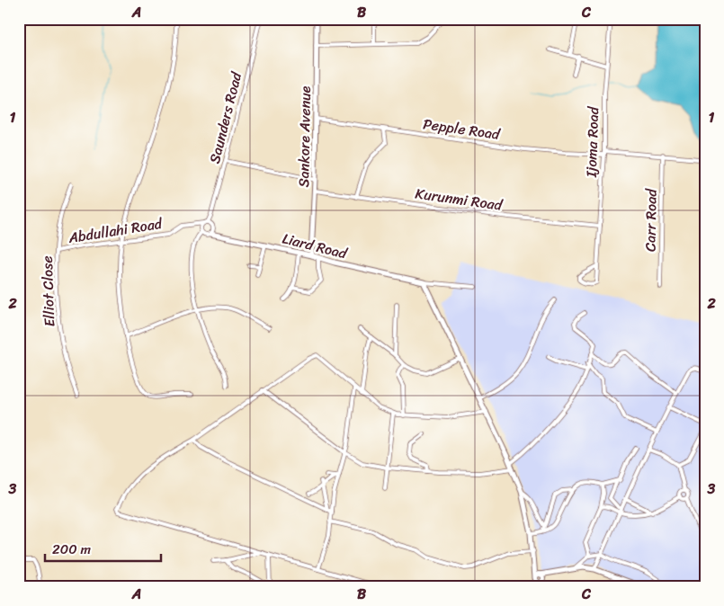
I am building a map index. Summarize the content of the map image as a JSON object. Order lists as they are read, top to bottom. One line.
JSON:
{"streets":{"street":["Saunders Road","Pepple Road","Sankore Avenue","Ijoma Road","Kurunmi Road","Carr Road","Abdullahi Road","Liard Road","Elliot Close"]},"crossings":[["Saunders Road","Abdullahi Road"],["Saunders Road","Liard Road"],["Pepple Road","Sankore Avenue"],["Pepple Road","Ijoma Road"],["Pepple Road","Carr Road"],["Sankore Avenue","Kurunmi Road"],["Sankore Avenue","Liard Road"],["Ijoma Road","Kurunmi Road"],["Abdullahi Road","Liard Road"],["Abdullahi Road","Elliot Close"]],"scale_bar":"200 m","grid":{"columns":["A","B","C"],"rows":["1","2","3"]}}
